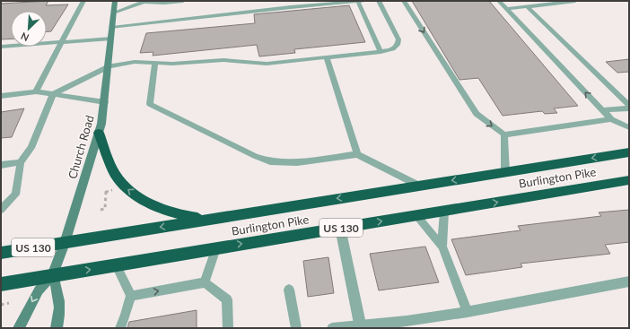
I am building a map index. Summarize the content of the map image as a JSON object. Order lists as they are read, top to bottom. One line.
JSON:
{"streets":{"highway":["Burlington Pike","US 130"],"main road":["Church Road"]},"crossings":[["Church Road","Burlington Pike"]],"north":"bottom left"}
